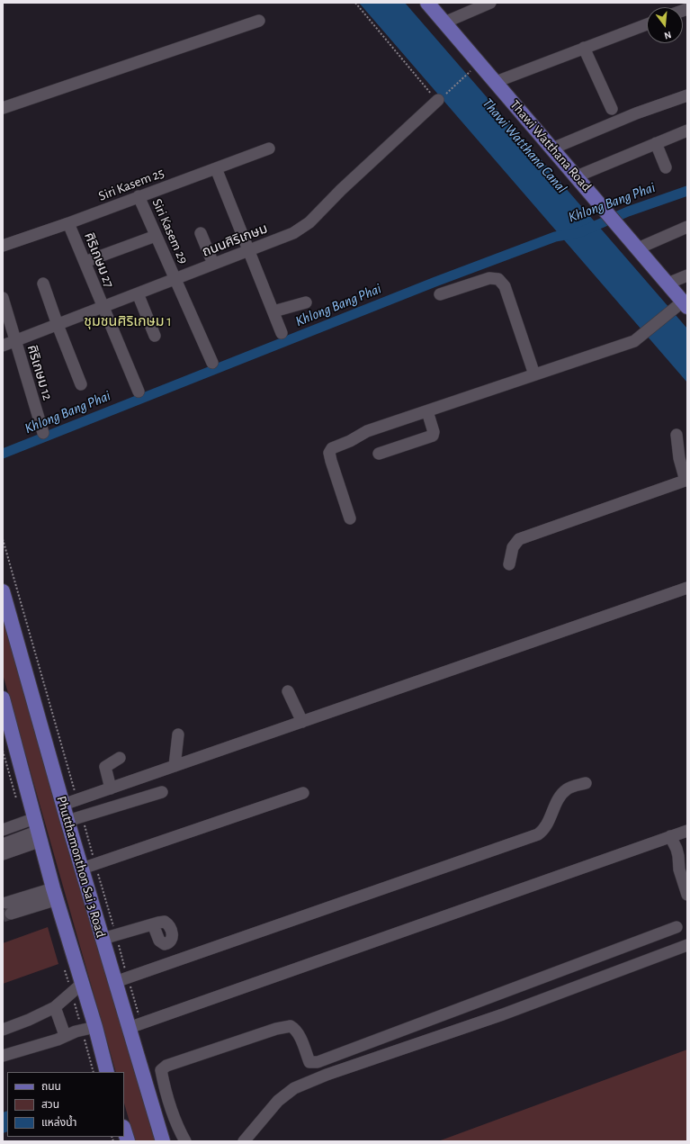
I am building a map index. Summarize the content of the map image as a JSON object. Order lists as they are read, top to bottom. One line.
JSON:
{"streets":{"main road":["Thawi Watthana Road","Phutthamonthon Sai 3 Road"],"street":["Siri Kasem 25","Siri Kasem 29","ถนนศิริเกษม","ศิริเกษม 27","ศิริเกษม 12"]},"crossings":[["Siri Kasem 25","Siri Kasem 29"],["Siri Kasem 25","ศิริเกษม 27"],["Siri Kasem 29","ถนนศิริเกษม"],["ถนนศิริเกษม","ศิริเกษม 27"],["ถนนศิริเกษม","ศิริเกษม 12"]],"districts":["ชุมชนศิริเกษม 1"],"water":["Thawi Watthana Canal","Khlong Bang Phai"],"legend":["ถนน","สวน","แหล่งน้ำ"],"north":"bottom"}
